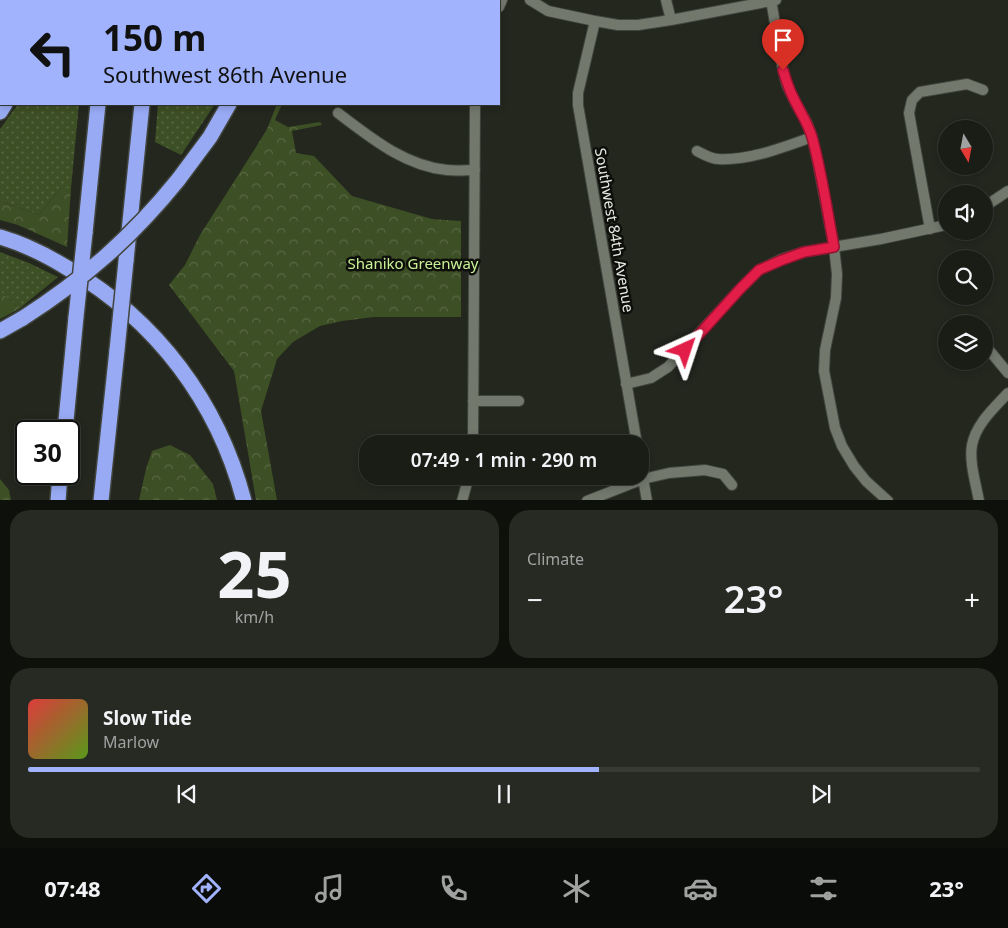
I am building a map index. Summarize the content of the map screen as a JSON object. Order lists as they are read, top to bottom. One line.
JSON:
{"streets":{"street":["Southwest 84th Avenue"]},"parks":["Shaniko Greenway"],"north":"bottom","page":{"turn":["150 m","Southwest 86th Avenue"],"limit":"30","trip":"07:49 · 1 min · 290 m","tile":[["25","km/h"],"Climate"],"heat":["−","23°","+"],"song":["Slow Tide","Marlow"],"tabs":["07:48","23°"]}}
